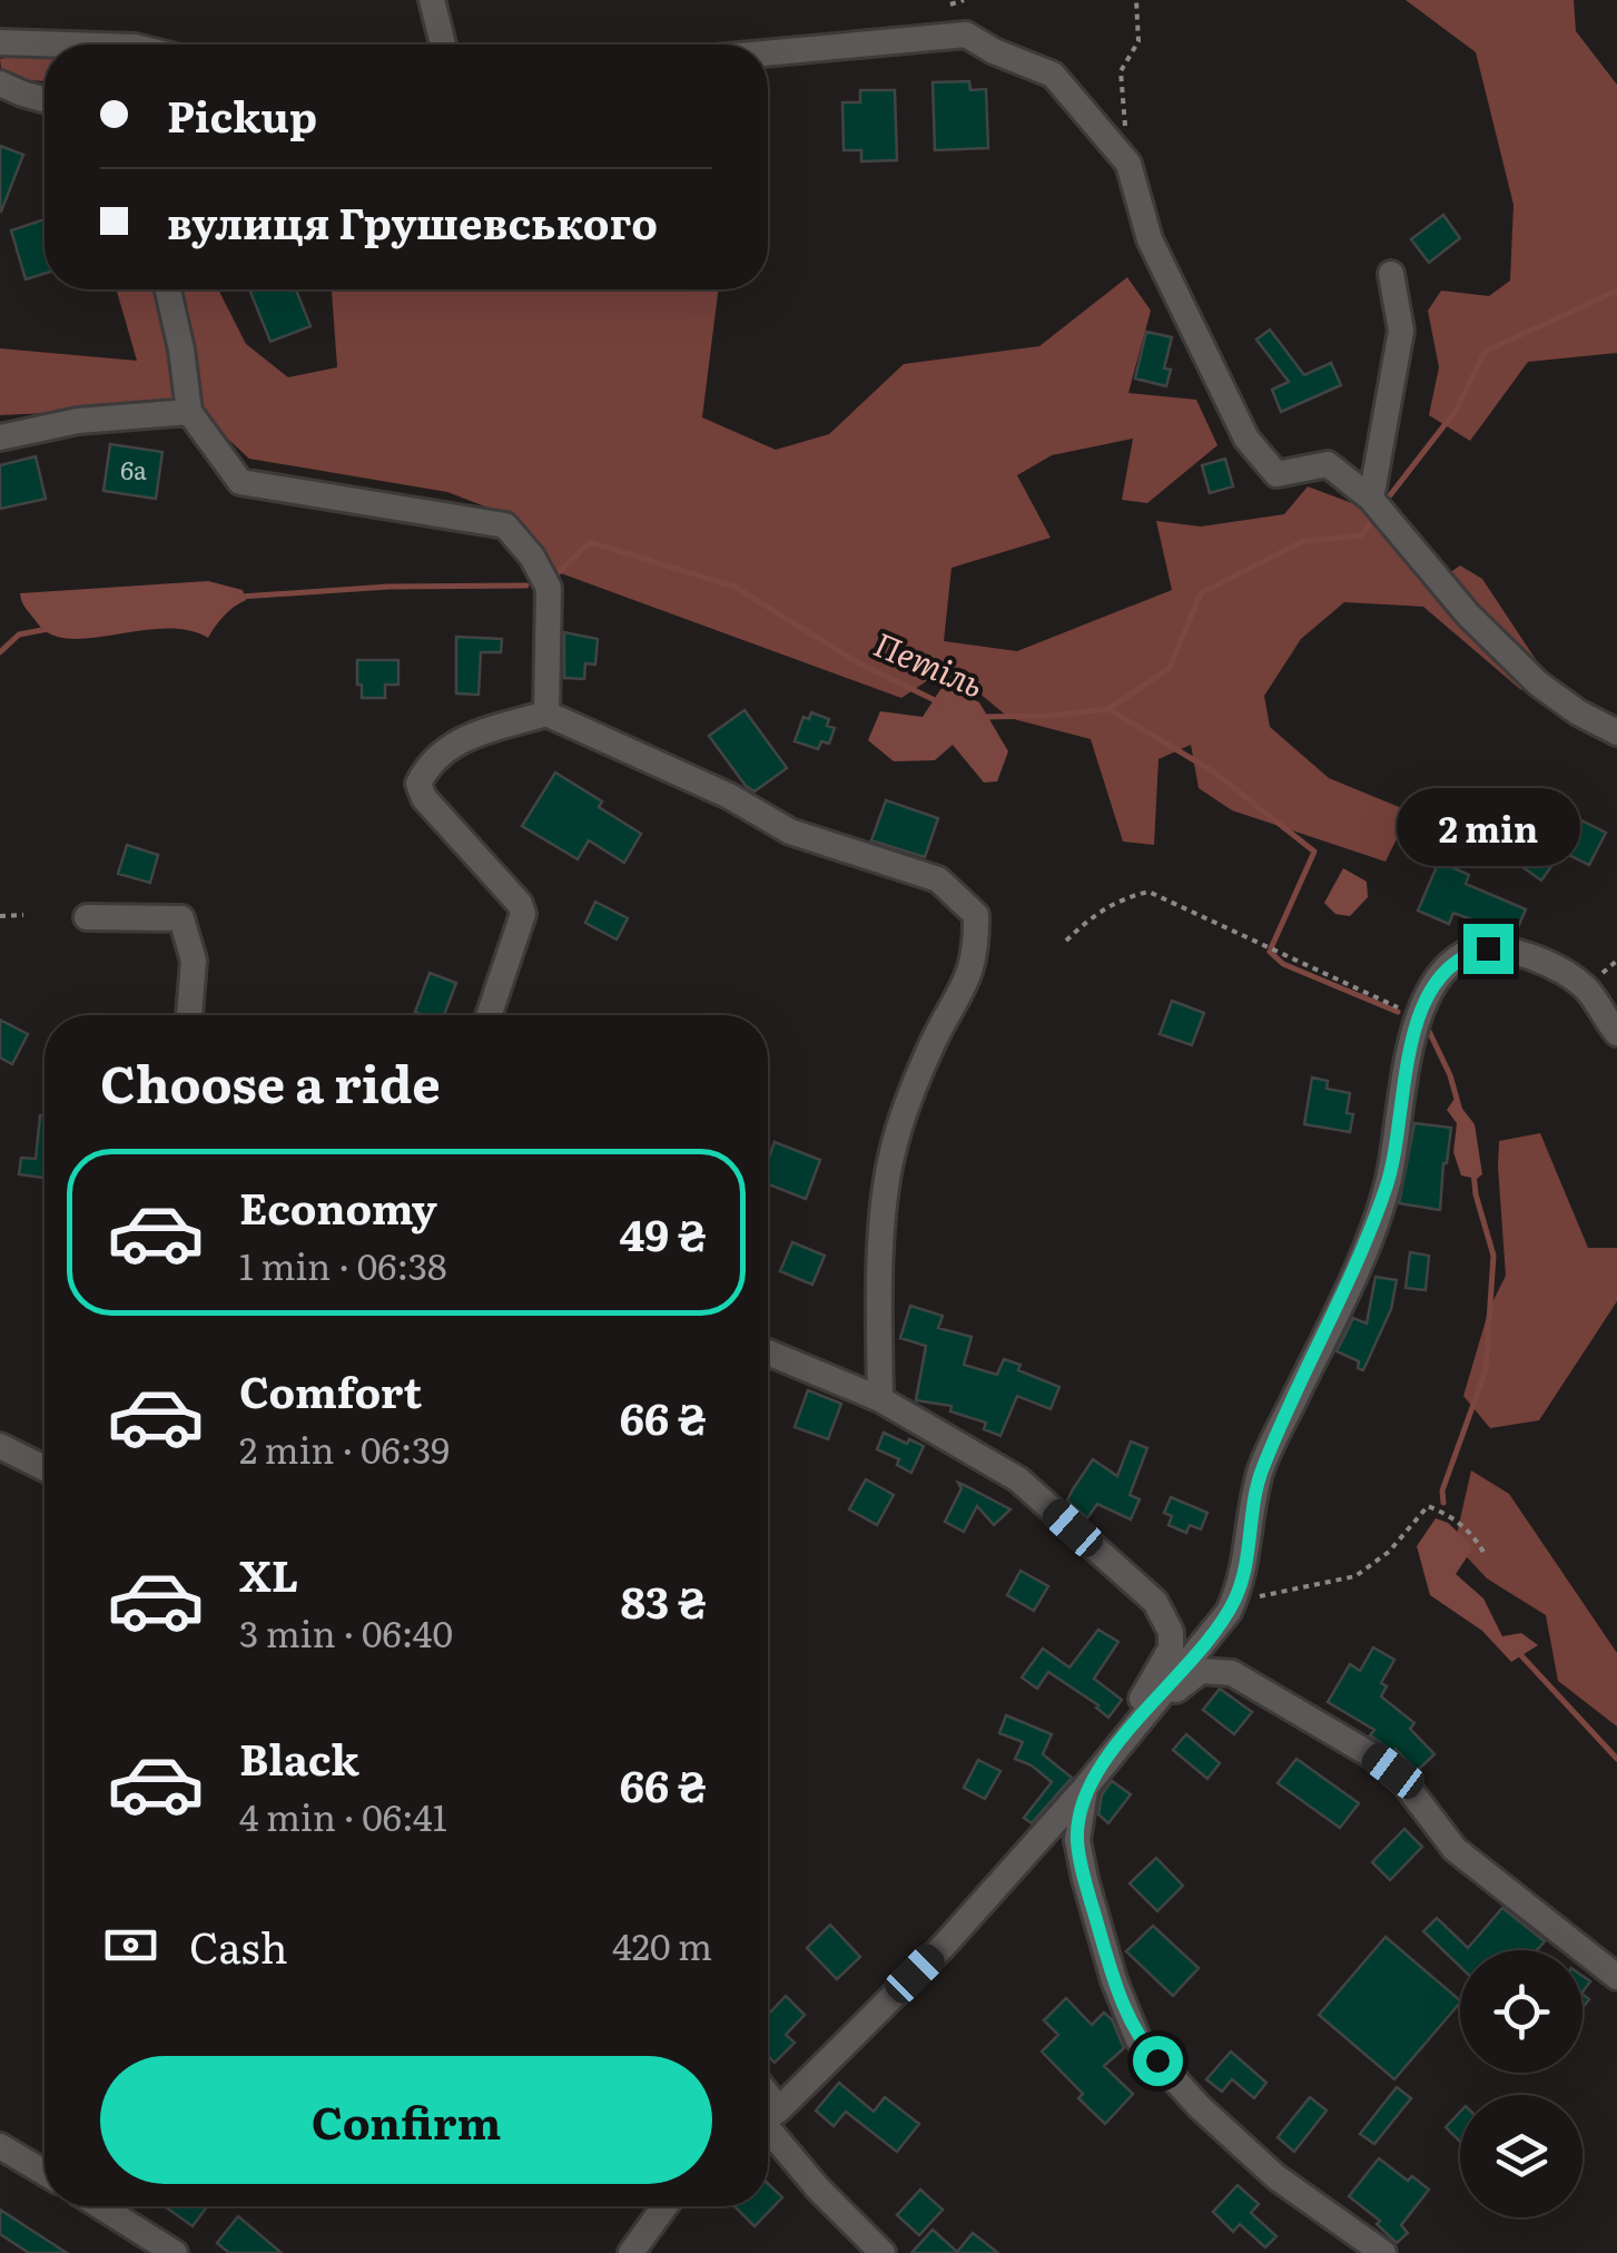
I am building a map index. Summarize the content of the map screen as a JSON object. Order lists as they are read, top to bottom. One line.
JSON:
{"water":["Петіль"],"house_numbers":["6а"],"page":{"banner":["Pickup","вулиця Грушевського"],"bubble":"2 min","heading":"Choose a ride","list":[{"name":"Economy","note":"1 min · 06:38","value":"49 ₴"},{"name":"Comfort","note":"2 min · 06:39","value":"66 ₴"},{"name":"XL","note":"3 min · 06:40","value":"83 ₴"},{"name":"Black","note":"4 min · 06:41","value":"66 ₴"}],"pay":["Cash","420 m"],"buttons":"Confirm"}}
